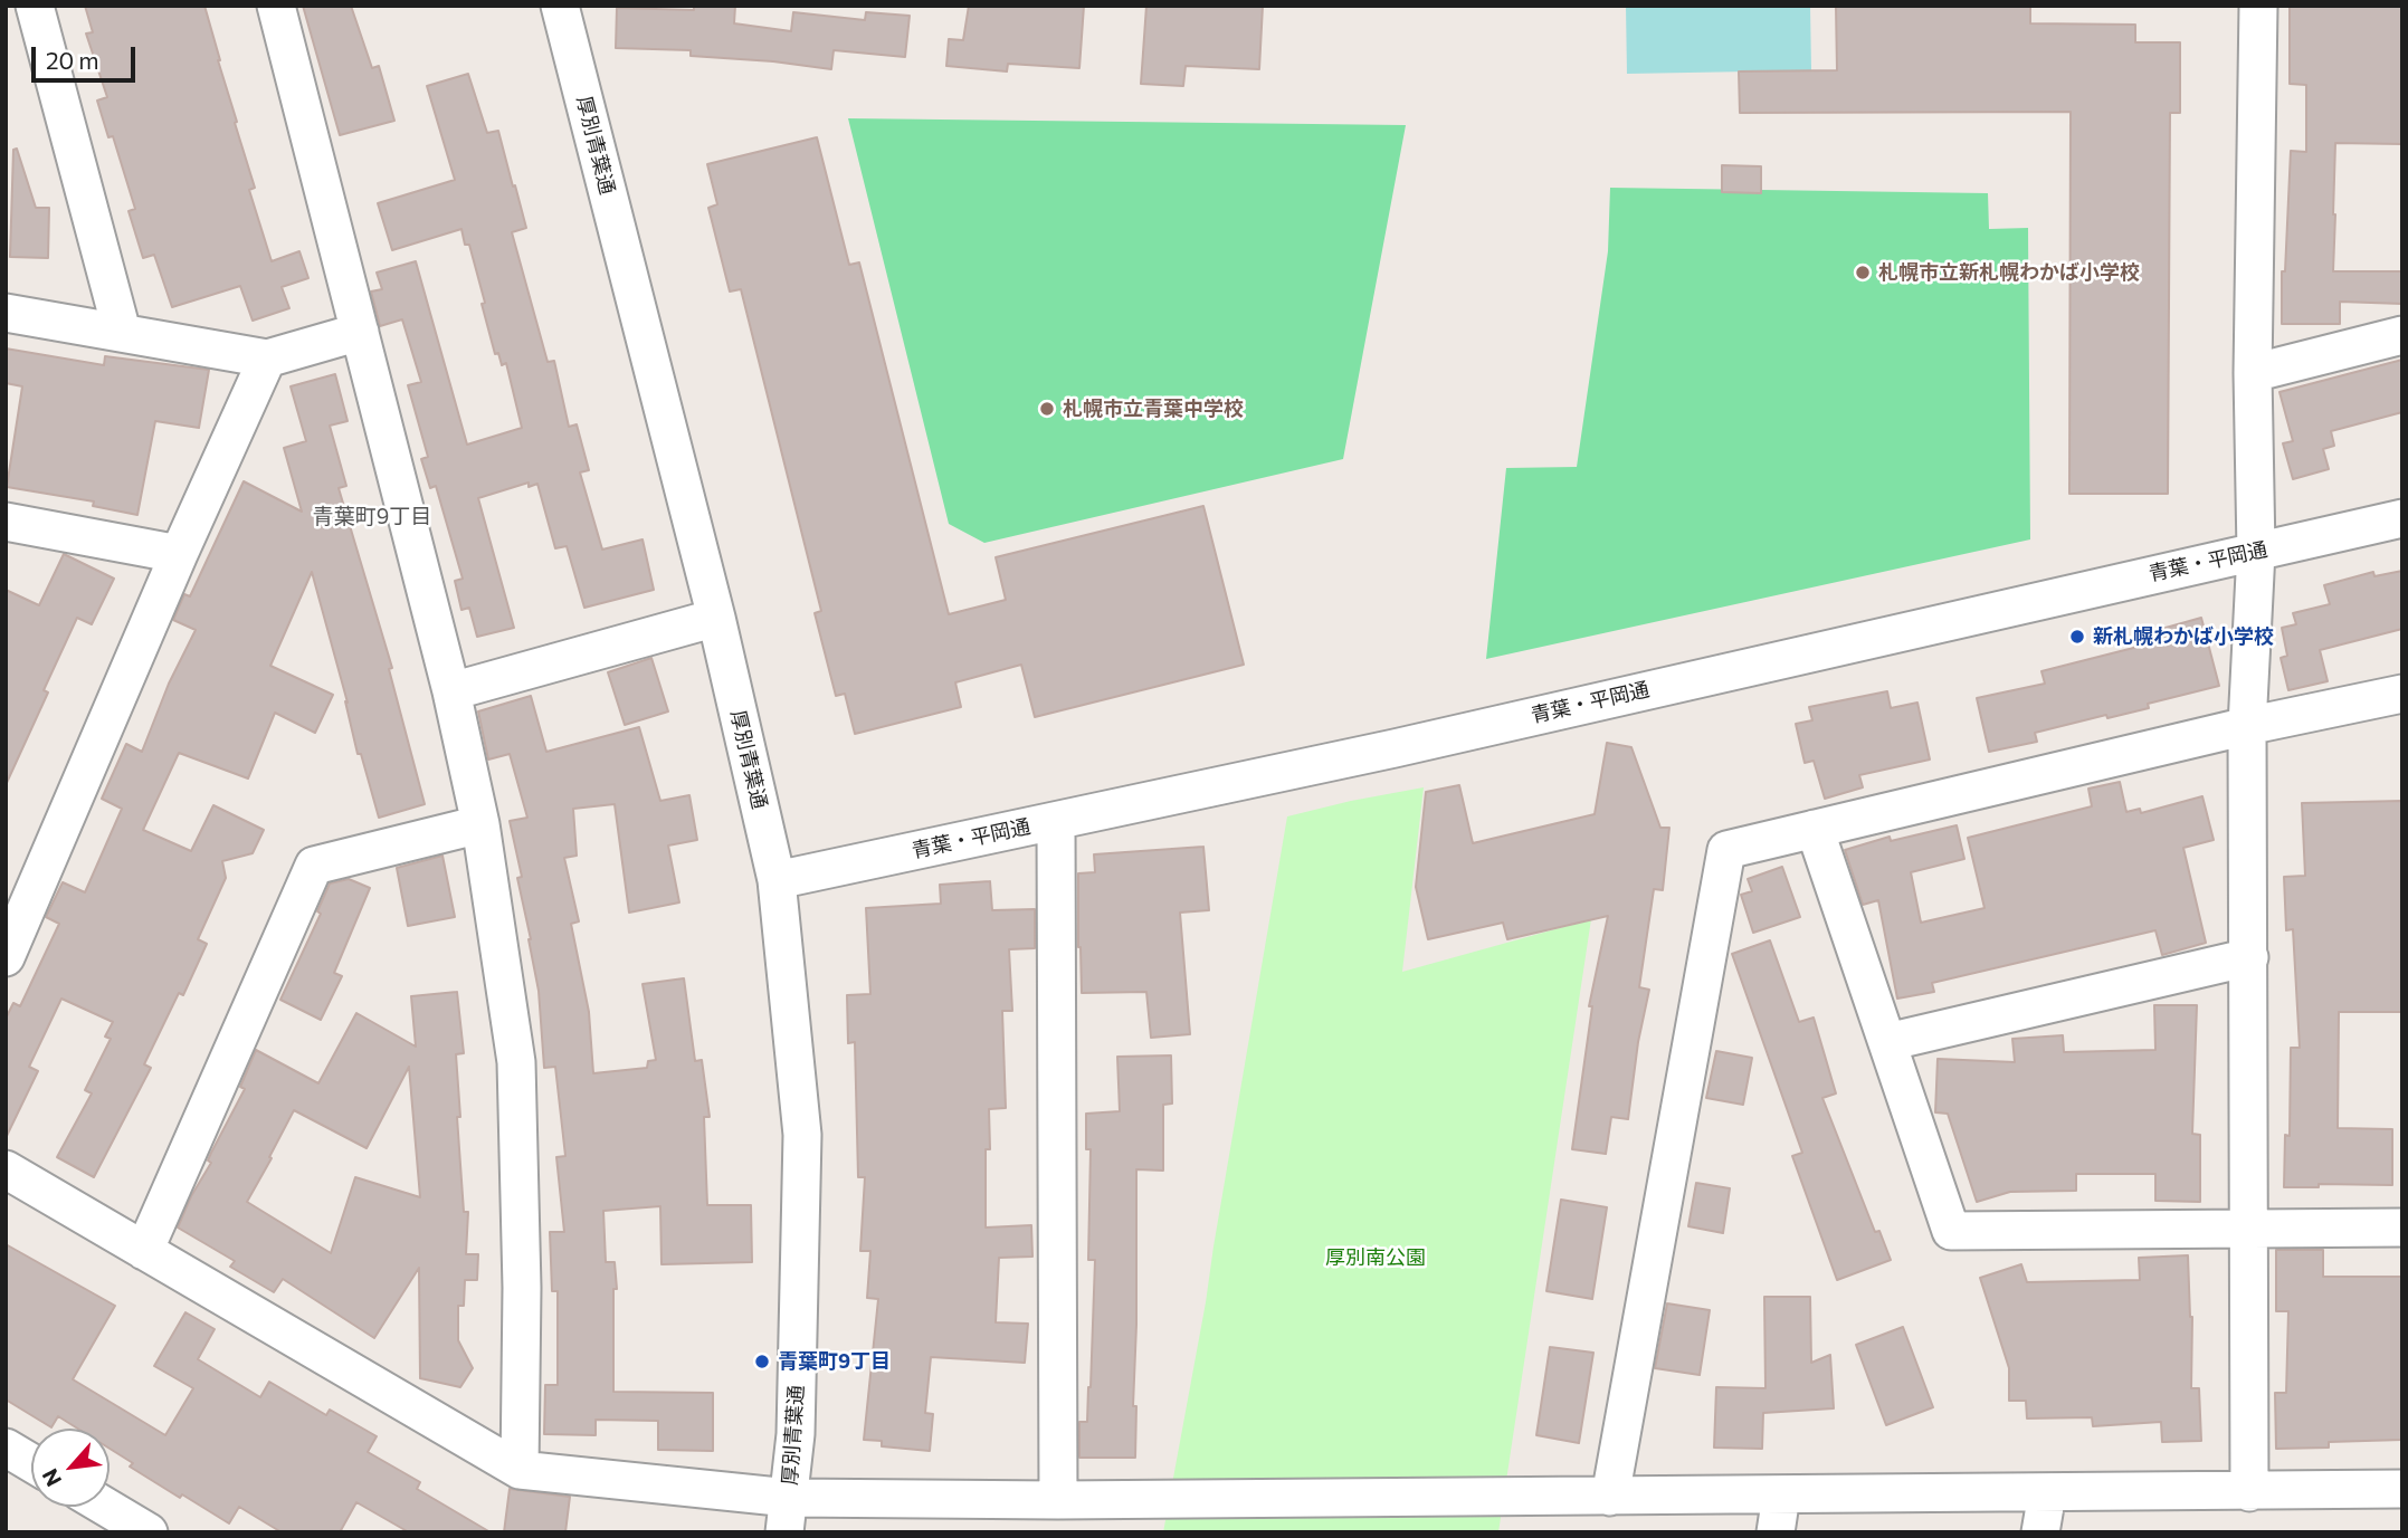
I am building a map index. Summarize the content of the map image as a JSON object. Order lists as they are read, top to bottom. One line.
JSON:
{"streets":{"street":["厚別青葉通","青葉・平岡通"]},"crossings":[["厚別青葉通","青葉・平岡通"]],"districts":["青葉町9丁目"],"parks":["厚別南公園"],"places":["札幌市立新札幌わかば小学校","札幌市立青葉中学校","新札幌わかば小学校","青葉町9丁目"],"scale_bar":"20 m","north":"bottom left"}
